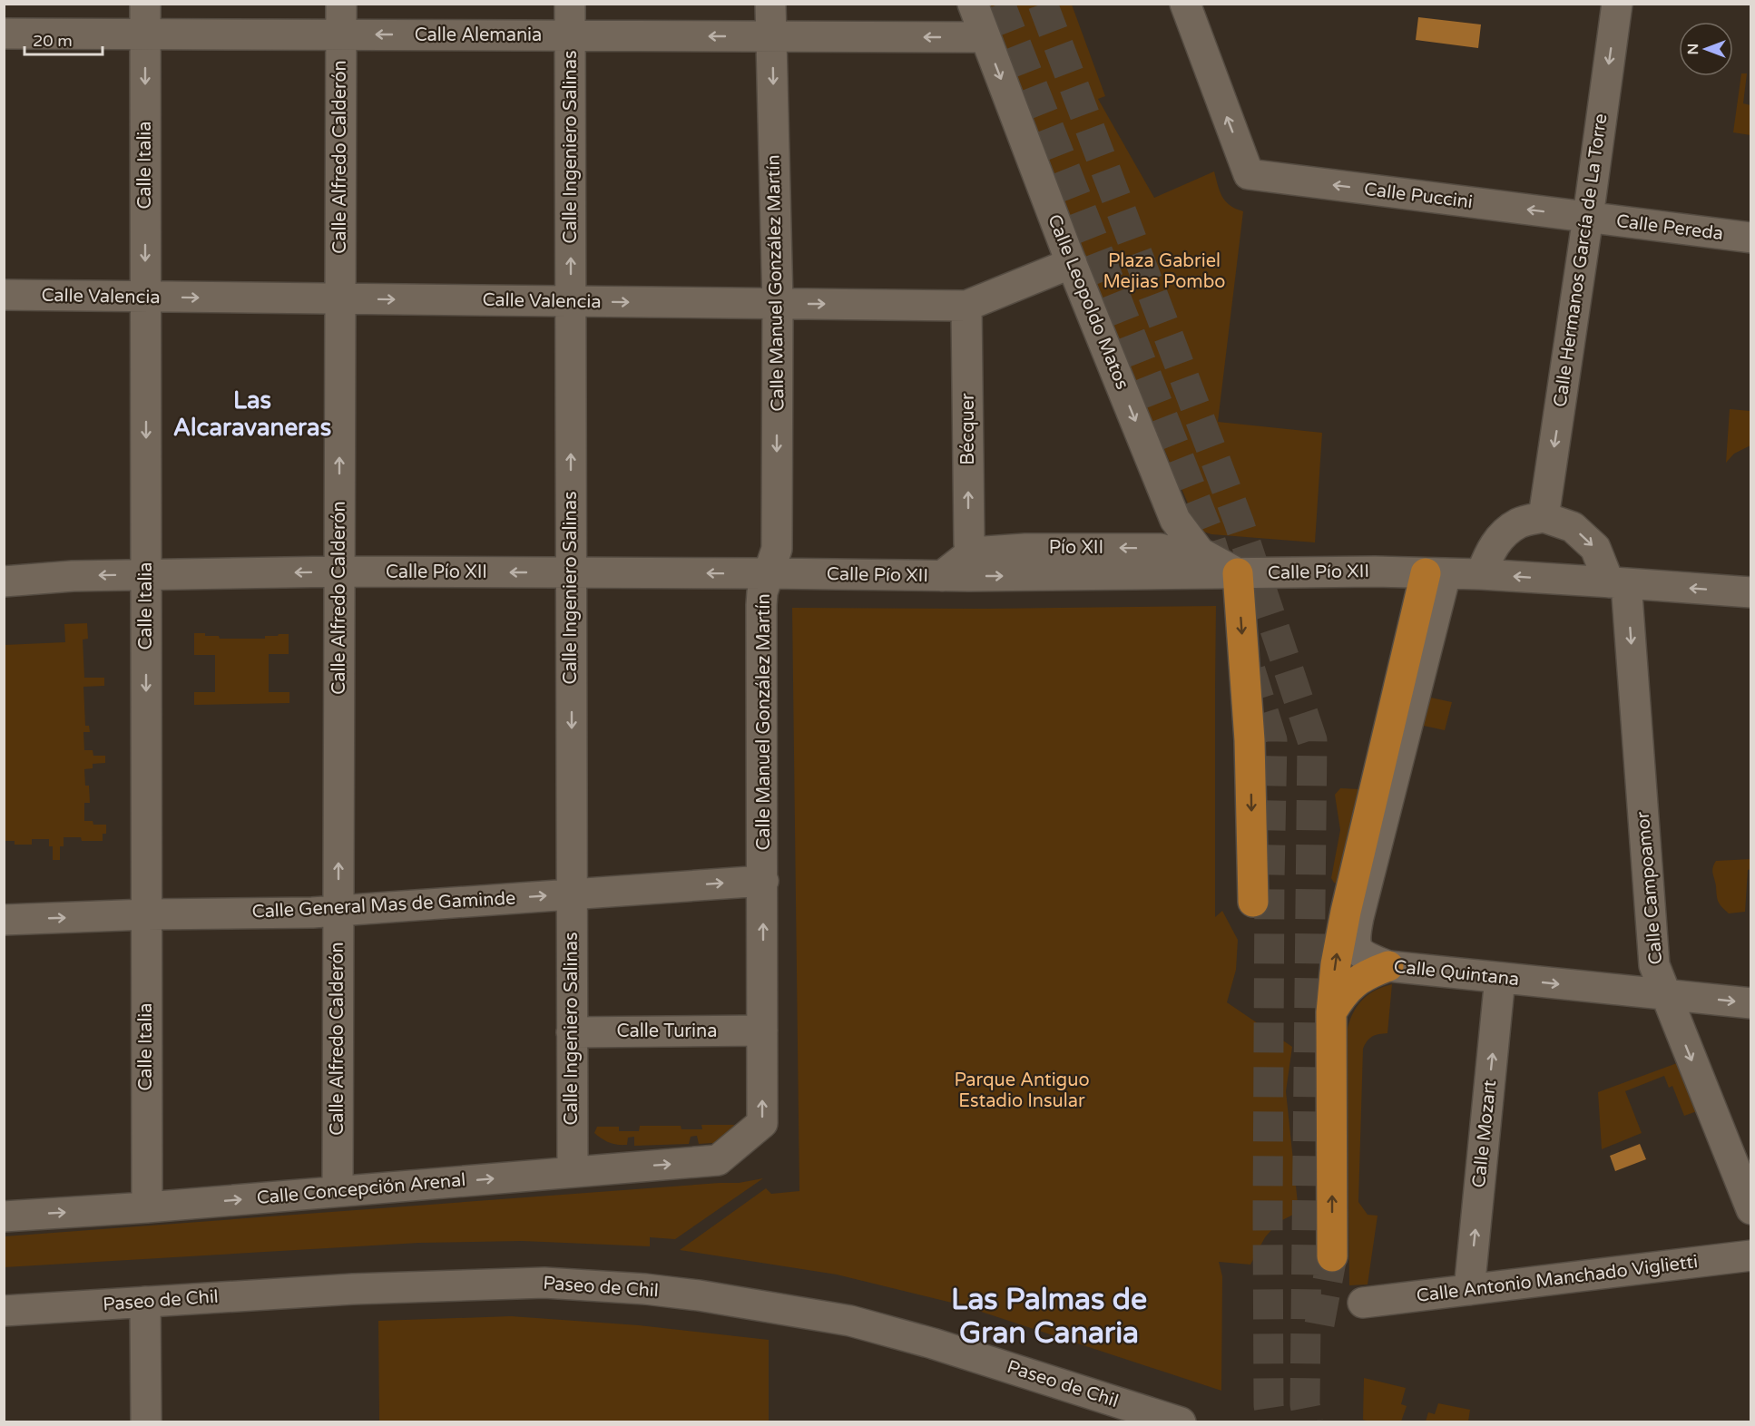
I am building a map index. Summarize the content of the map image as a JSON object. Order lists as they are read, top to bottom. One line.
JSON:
{"streets":{"street":["Calle Alemania","Calle Ingeniero Salinas","Calle Alfredo Calderón","Calle Italia","Calle Puccini","Calle Pereda","Calle Hermanos García de La Torre","Calle Manuel González Martín","Calle Valencia","Calle Leopoldo Matos","Bécquer","Pío XII","Calle Pío XII","Calle Campoamor","Calle General Mas de Gaminde","Calle Quintana","Calle Turina","Calle Mozart","Calle Concepción Arenal","Calle Antonio Manchado Viglietti","Paseo de Chil"]},"crossings":[["Calle Alemania","Calle Ingeniero Salinas"],["Calle Alemania","Calle Alfredo Calderón"],["Calle Alemania","Calle Italia"],["Calle Alemania","Calle Manuel González Martín"],["Calle Alemania","Calle Leopoldo Matos"],["Calle Ingeniero Salinas","Calle Valencia"],["Calle Ingeniero Salinas","Calle Pío XII"],["Calle Ingeniero Salinas","Calle General Mas de Gaminde"],["Calle Ingeniero Salinas","Calle Turina"],["Calle Ingeniero Salinas","Calle Concepción Arenal"],["Calle Alfredo Calderón","Calle Valencia"],["Calle Alfredo Calderón","Calle Pío XII"],["Calle Alfredo Calderón","Calle General Mas de Gaminde"],["Calle Alfredo Calderón","Calle Concepción Arenal"],["Calle Italia","Calle Valencia"],["Calle Italia","Calle Pío XII"],["Calle Italia","Calle General Mas de Gaminde"],["Calle Italia","Calle Concepción Arenal"],["Calle Puccini","Calle Pereda"],["Calle Puccini","Calle Hermanos García de La Torre"],["Calle Pereda","Calle Hermanos García de La Torre"],["Calle Manuel González Martín","Calle Valencia"],["Calle Manuel González Martín","Calle Pío XII"],["Calle Manuel González Martín","Calle General Mas de Gaminde"],["Calle Manuel González Martín","Calle Turina"],["Calle Manuel González Martín","Calle Concepción Arenal"],["Calle Valencia","Calle Leopoldo Matos"],["Calle Valencia","Bécquer"],["Calle Leopoldo Matos","Pío XII"],["Calle Leopoldo Matos","Calle Pío XII"],["Bécquer","Pío XII"],["Pío XII","Calle Pío XII"],["Calle Pío XII","Calle Campoamor"],["Calle Pío XII","Calle Quintana"],["Calle Campoamor","Calle Quintana"],["Calle Quintana","Calle Mozart"],["Calle Mozart","Calle Antonio Manchado Viglietti"]],"one_way":["Calle Alemania","Calle Alfredo Calderón","Calle Italia","Calle Puccini","Calle Hermanos García de La Torre","Calle Valencia","Calle Leopoldo Matos","Bécquer","Pío XII","Calle Campoamor","Calle General Mas de Gaminde","Calle Mozart","Calle Concepción Arenal"],"districts":["Las Alcaravaneras","Las Palmas de Gran Canaria"],"parks":["Plaza Gabriel Mejias Pombo","Parque Antiguo Estadio Insular"],"scale_bar":"20 m","north":"left"}
